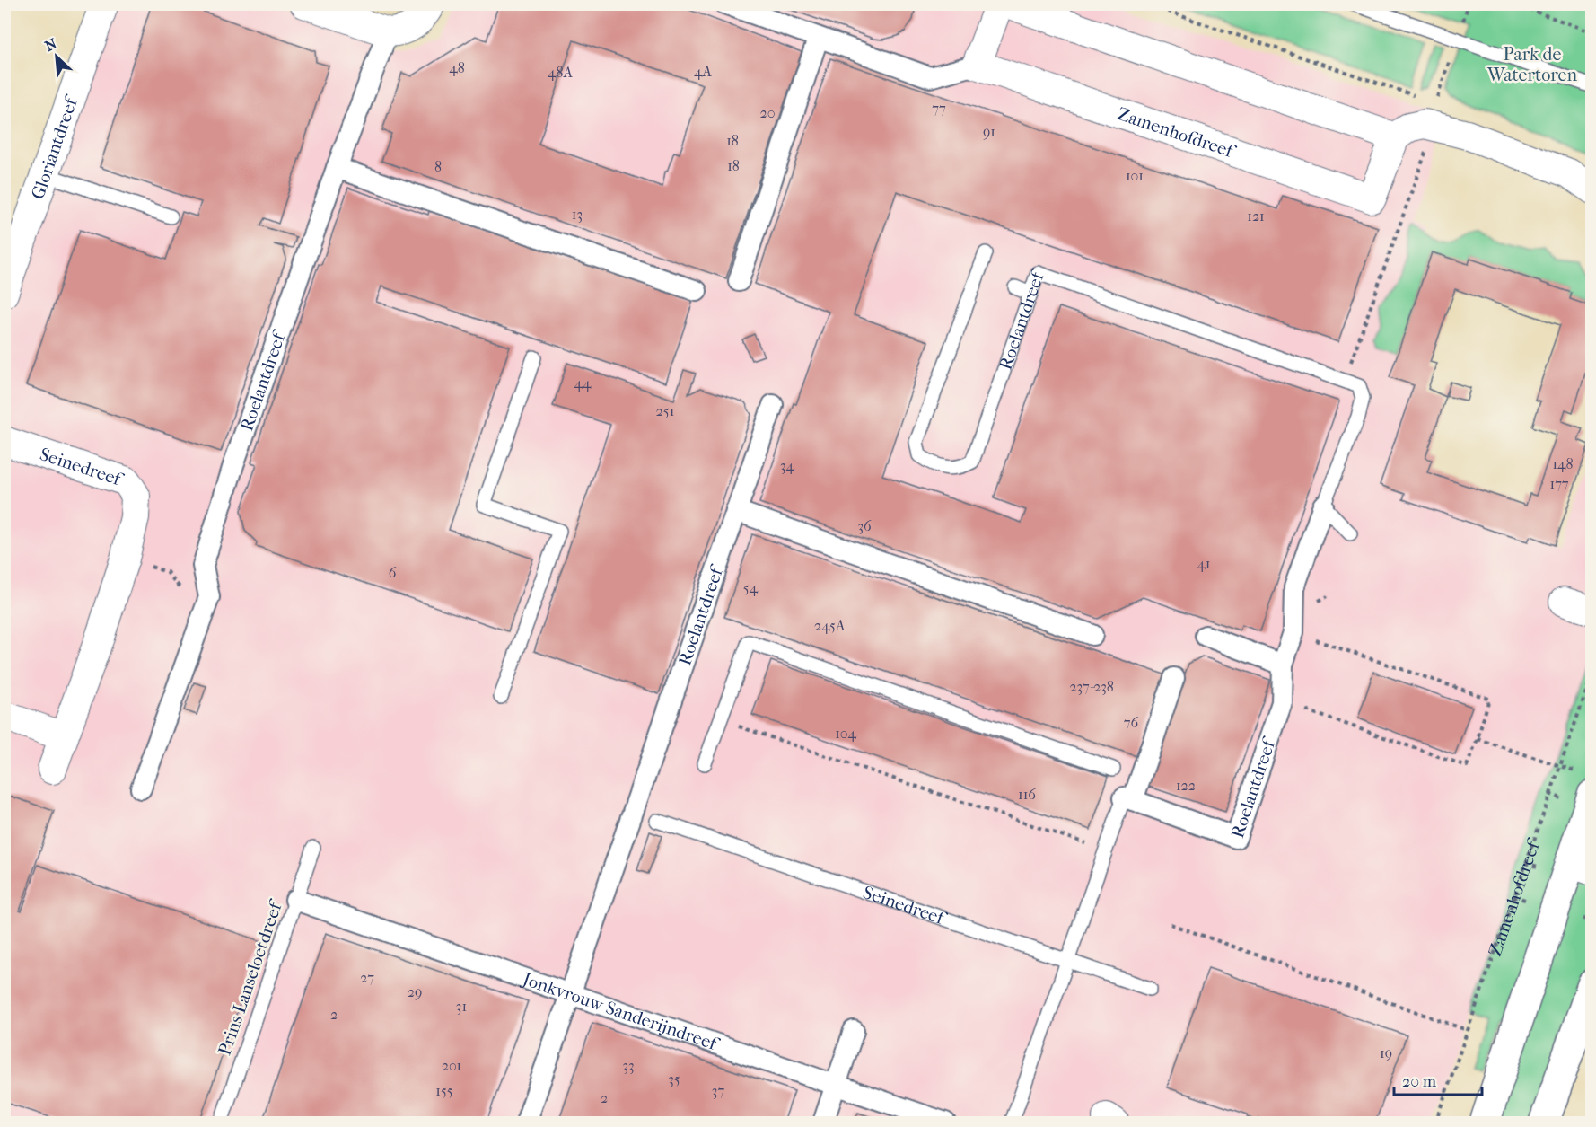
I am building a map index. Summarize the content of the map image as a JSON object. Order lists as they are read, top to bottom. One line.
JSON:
{"streets":{"street":["Zamenhofdreef","Gloriantdreef","Roelantdreef","Seinedreef","Jonkvrouw Sanderijndreef"],"lane":["Prins Lanseloetdreef"]},"crossings":[["Roelantdreef","Jonkvrouw Sanderijndreef"],["Prins Lanseloetdreef","Jonkvrouw Sanderijndreef"]],"parks":["Park de Watertoren"],"house_numbers":["48","4A","48A","77","20","91","18","18","8","101","13","121","44","251","148","34","177","36","41","6","54","245A","237-238","76","104","122","116","27","29","31","2","19","201","33","35","155","37","2"],"scale_bar":"20 m","north":"top left"}
